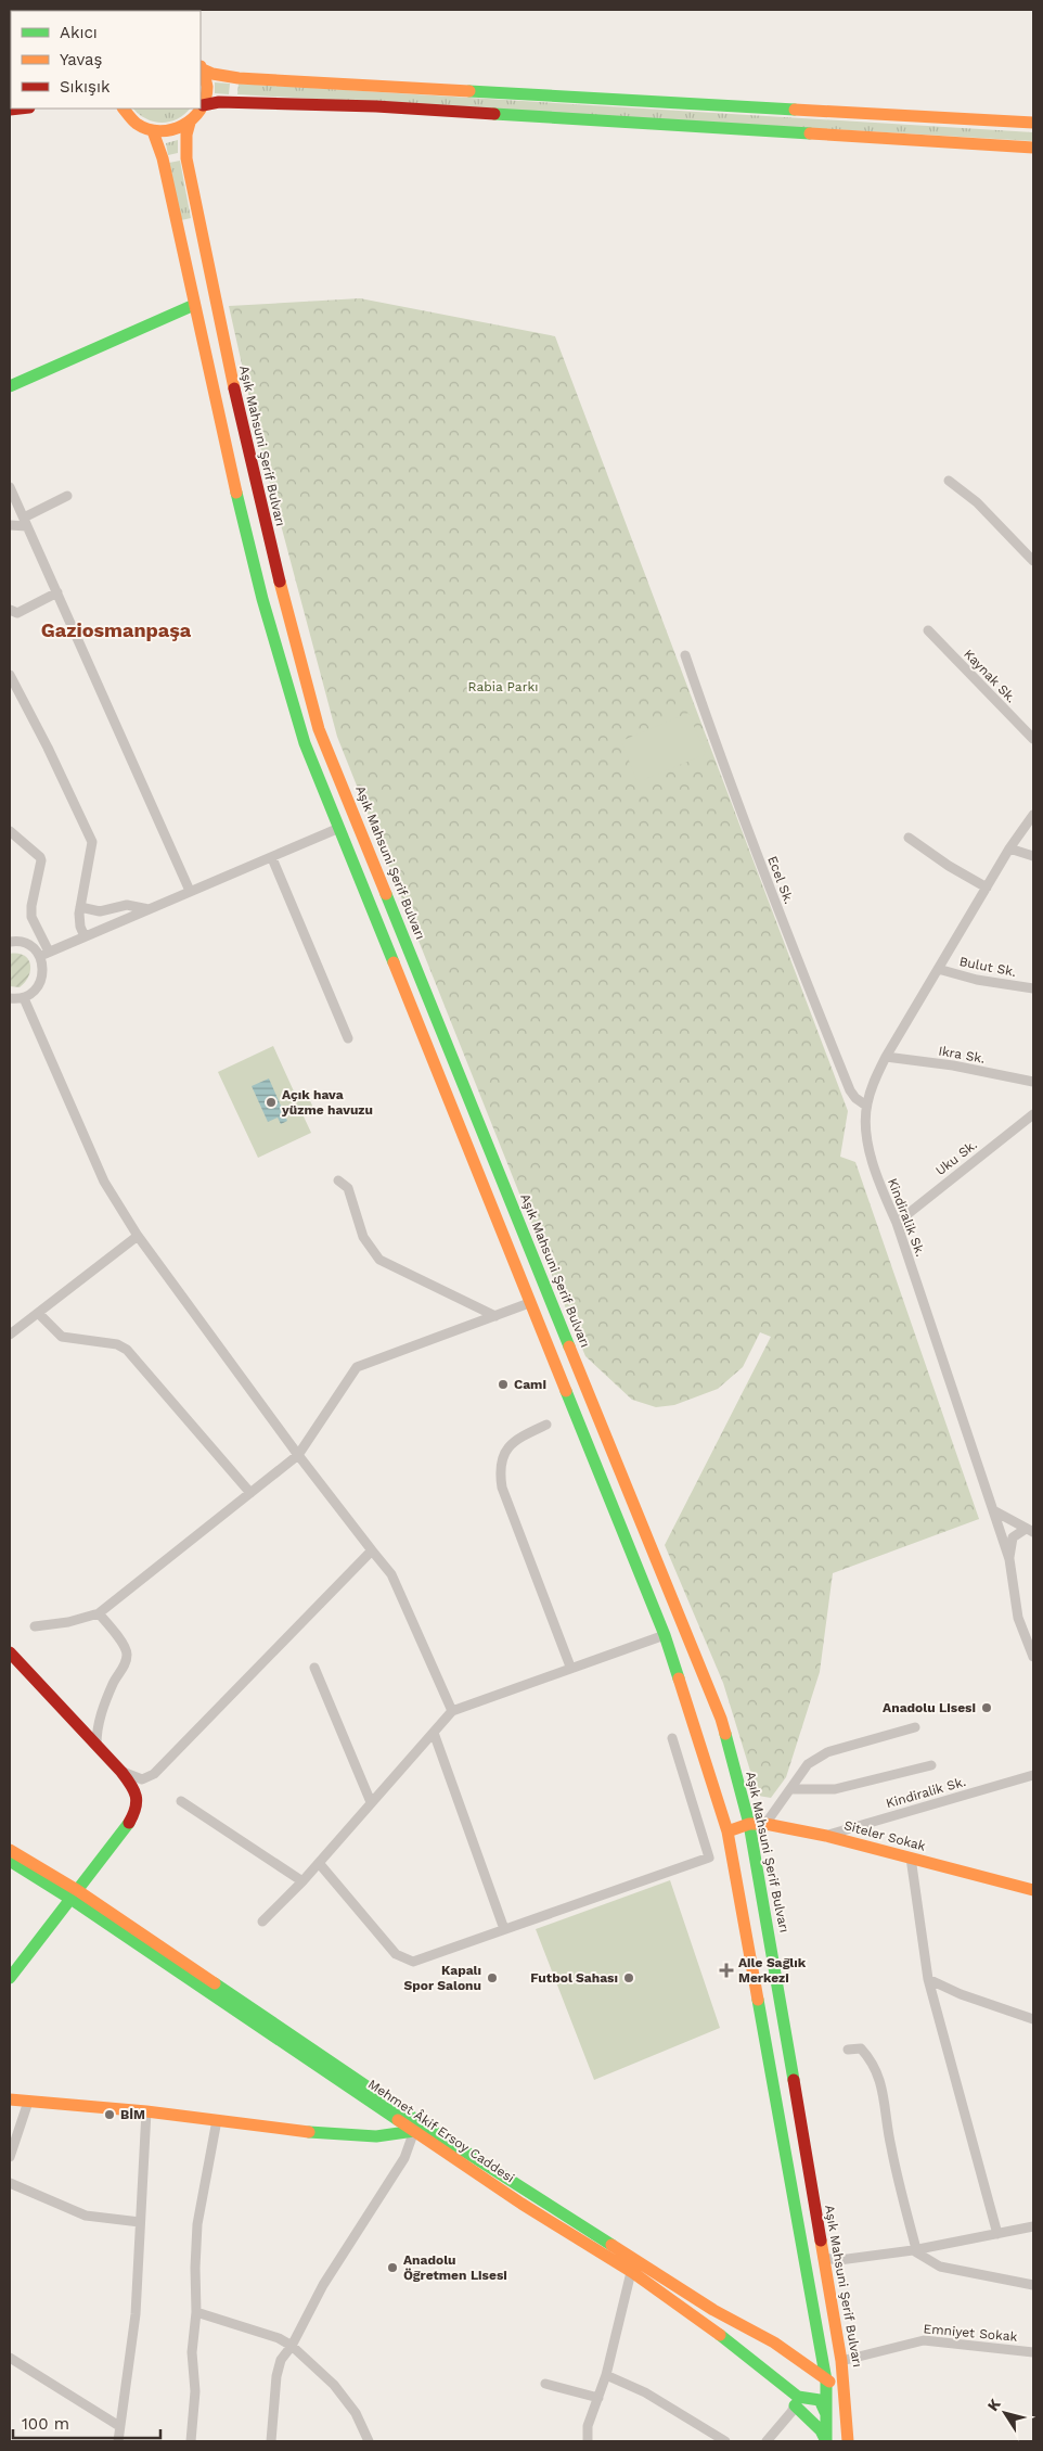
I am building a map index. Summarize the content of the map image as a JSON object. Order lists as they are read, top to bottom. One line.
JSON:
{"streets":{"main road":["Aşık Mahsuni Şerif Bulvarı","Siteler Sokak","Mehmet Âkif Ersoy Caddesi"],"street":["Kaynak Sk.","Ecel Sk.","Bulut Sk.","Ikra Sk.","Uku Sk.","Kindiralik Sk.","Emniyet Sokak"]},"crossings":[["Aşık Mahsuni Şerif Bulvarı","Siteler Sokak"],["Aşık Mahsuni Şerif Bulvarı","Mehmet Âkif Ersoy Caddesi"],["Aşık Mahsuni Şerif Bulvarı","Emniyet Sokak"],["Ecel Sk.","Kindiralik Sk."],["Bulut Sk.","Kindiralik Sk."],["Ikra Sk.","Kindiralik Sk."],["Uku Sk.","Kindiralik Sk."],["Kindiralik Sk.","Siteler Sokak"]],"districts":["Gaziosmanpaşa"],"parks":["Rabia Parkı"],"places":{"other":["Açık hava yüzme havuzu","Cami","Anadolu Lisesi","Kapalı Spor Salonu","Futbol Sahası","BİM","Anadolu Öğretmen Lisesi"],"health":["Aile Sağlık Merkezi"]},"legend":["Akıcı","Yavaş","Sıkışık"],"scale_bar":"100 m","north":"top left"}
